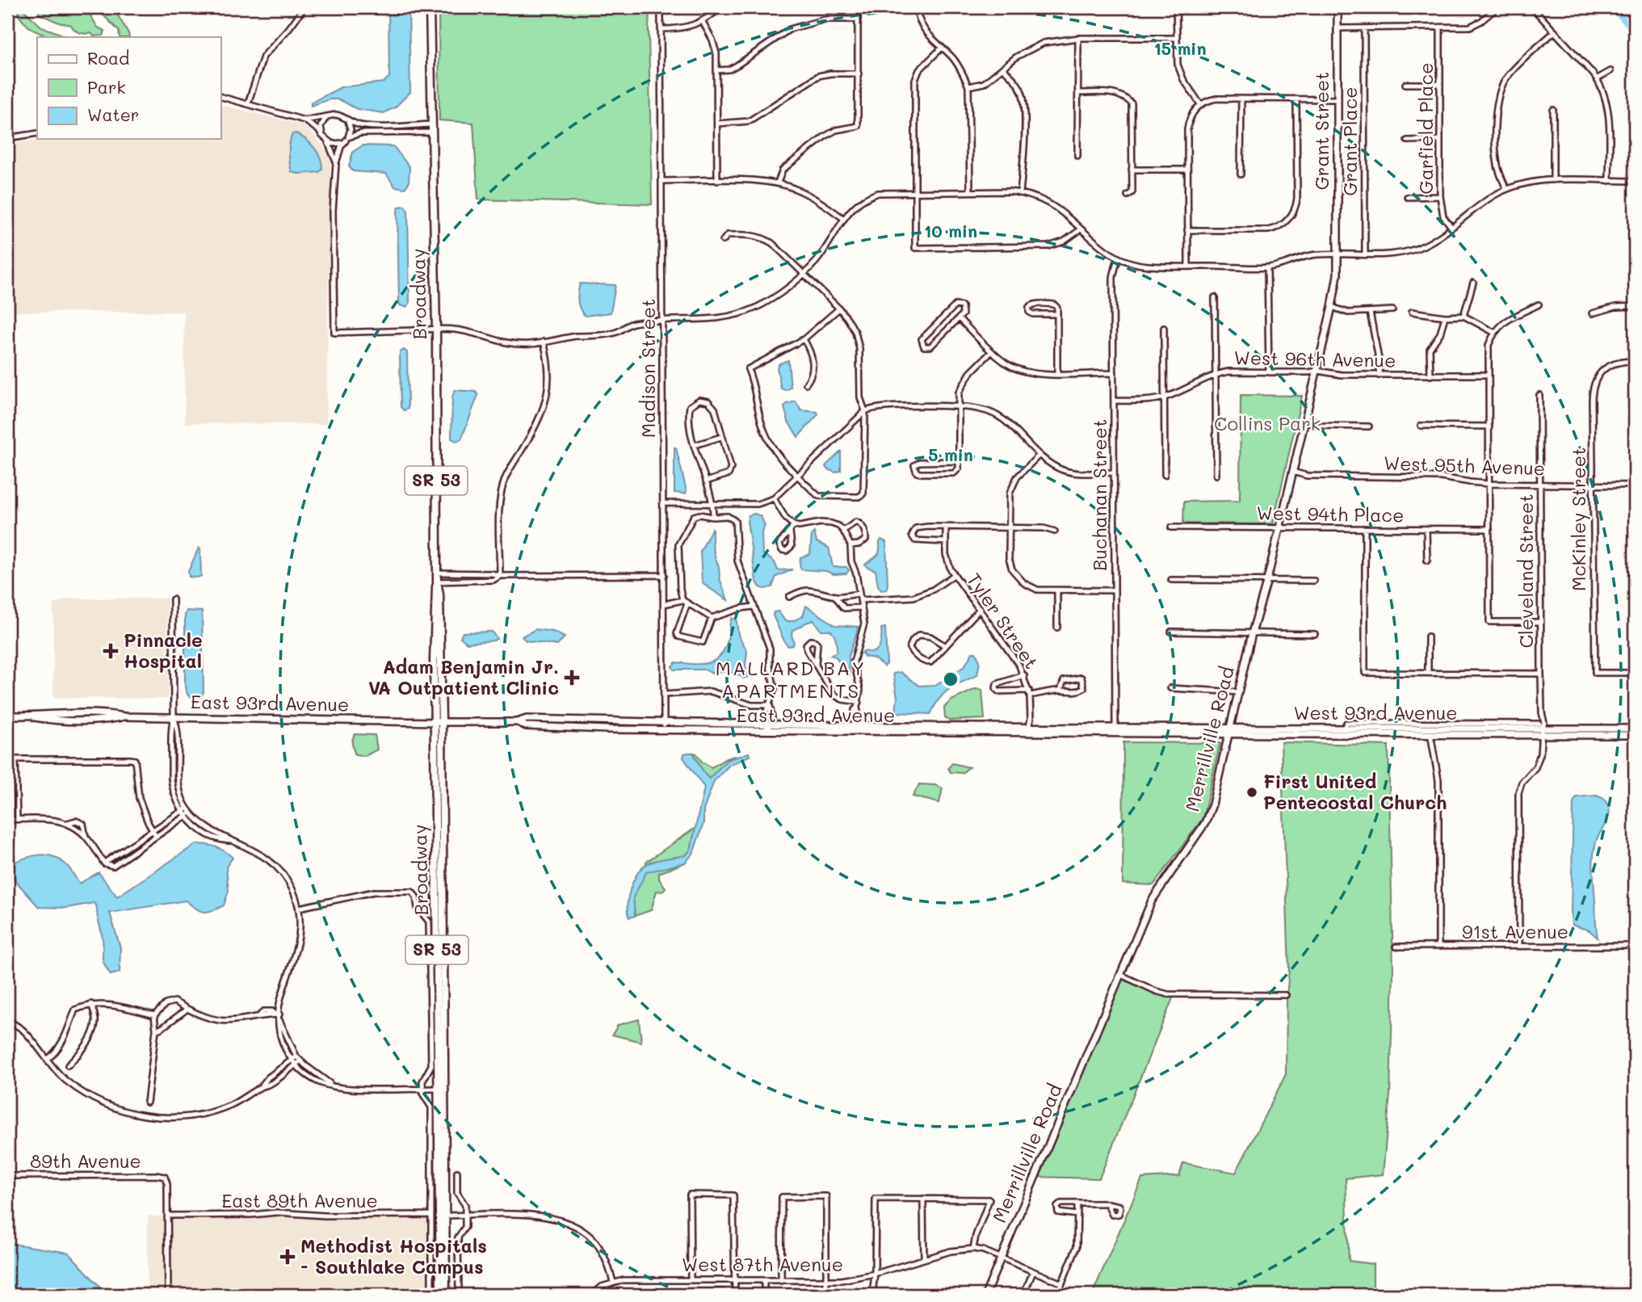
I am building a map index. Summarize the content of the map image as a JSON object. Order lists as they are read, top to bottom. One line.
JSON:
{"streets":{"main road":["Broadway","SR 53"],"street":["Garfield Place","Grant Street","Grant Place","West 96th Avenue","Madison Street","West 95th Avenue","Buchanan Street","West 94th Place","McKinley Street","Cleveland Street","Tyler Street","East 93rd Avenue","West 93rd Avenue","Merrillville Road","91st Avenue","89th Avenue","East 89th Avenue","West 87th Avenue"]},"crossings":[["Grant Street","Merrillville Road"],["Broadway","East 93rd Avenue"],["West 96th Avenue","Buchanan Street"],["West 96th Avenue","Merrillville Road"],["Madison Street","East 93rd Avenue"],["West 95th Avenue","McKinley Street"],["West 95th Avenue","Cleveland Street"],["West 95th Avenue","Merrillville Road"],["Buchanan Street","East 93rd Avenue"],["Buchanan Street","West 93rd Avenue"],["West 94th Place","Merrillville Road"],["Cleveland Street","West 93rd Avenue"],["Cleveland Street","91st Avenue"],["Tyler Street","East 93rd Avenue"],["East 93rd Avenue","West 93rd Avenue"],["West 93rd Avenue","Merrillville Road"],["Merrillville Road","West 87th Avenue"],["89th Avenue","East 89th Avenue"]],"districts":["MALLARD BAY APARTMENTS"],"parks":["Collins Park"],"places":{"health":["Pinnacle Hospital","Adam Benjamin Jr. VA Outpatient Clinic","Methodist Hospitals - Southlake Campus"],"other":["First United Pentecostal Church"]},"legend":["Road","Park","Water"],"rings":["15 min","10 min","5 min"]}
